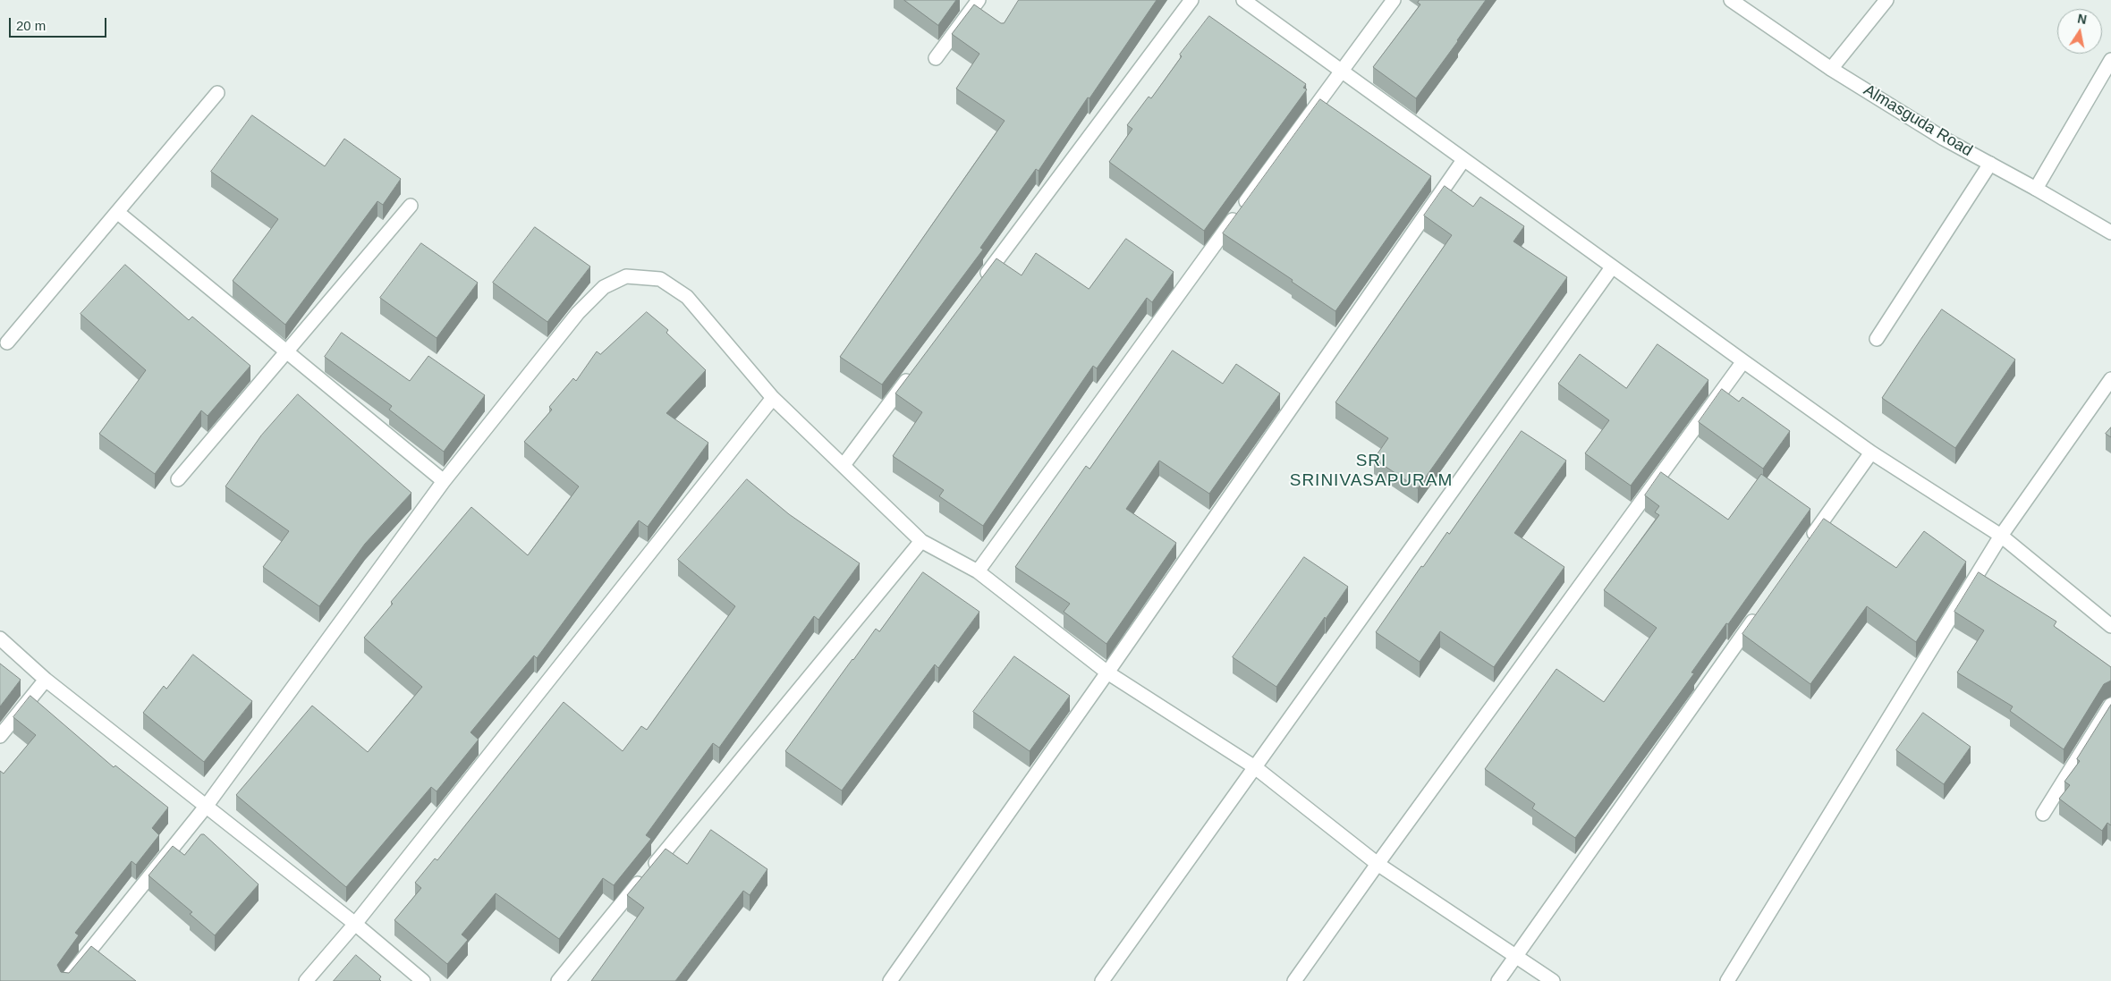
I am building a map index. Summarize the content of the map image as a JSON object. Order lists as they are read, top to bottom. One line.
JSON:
{"streets":{"street":["Almasguda Road"]},"districts":["SRI SRINIVASAPURAM"],"scale_bar":"20 m","north":"top"}
